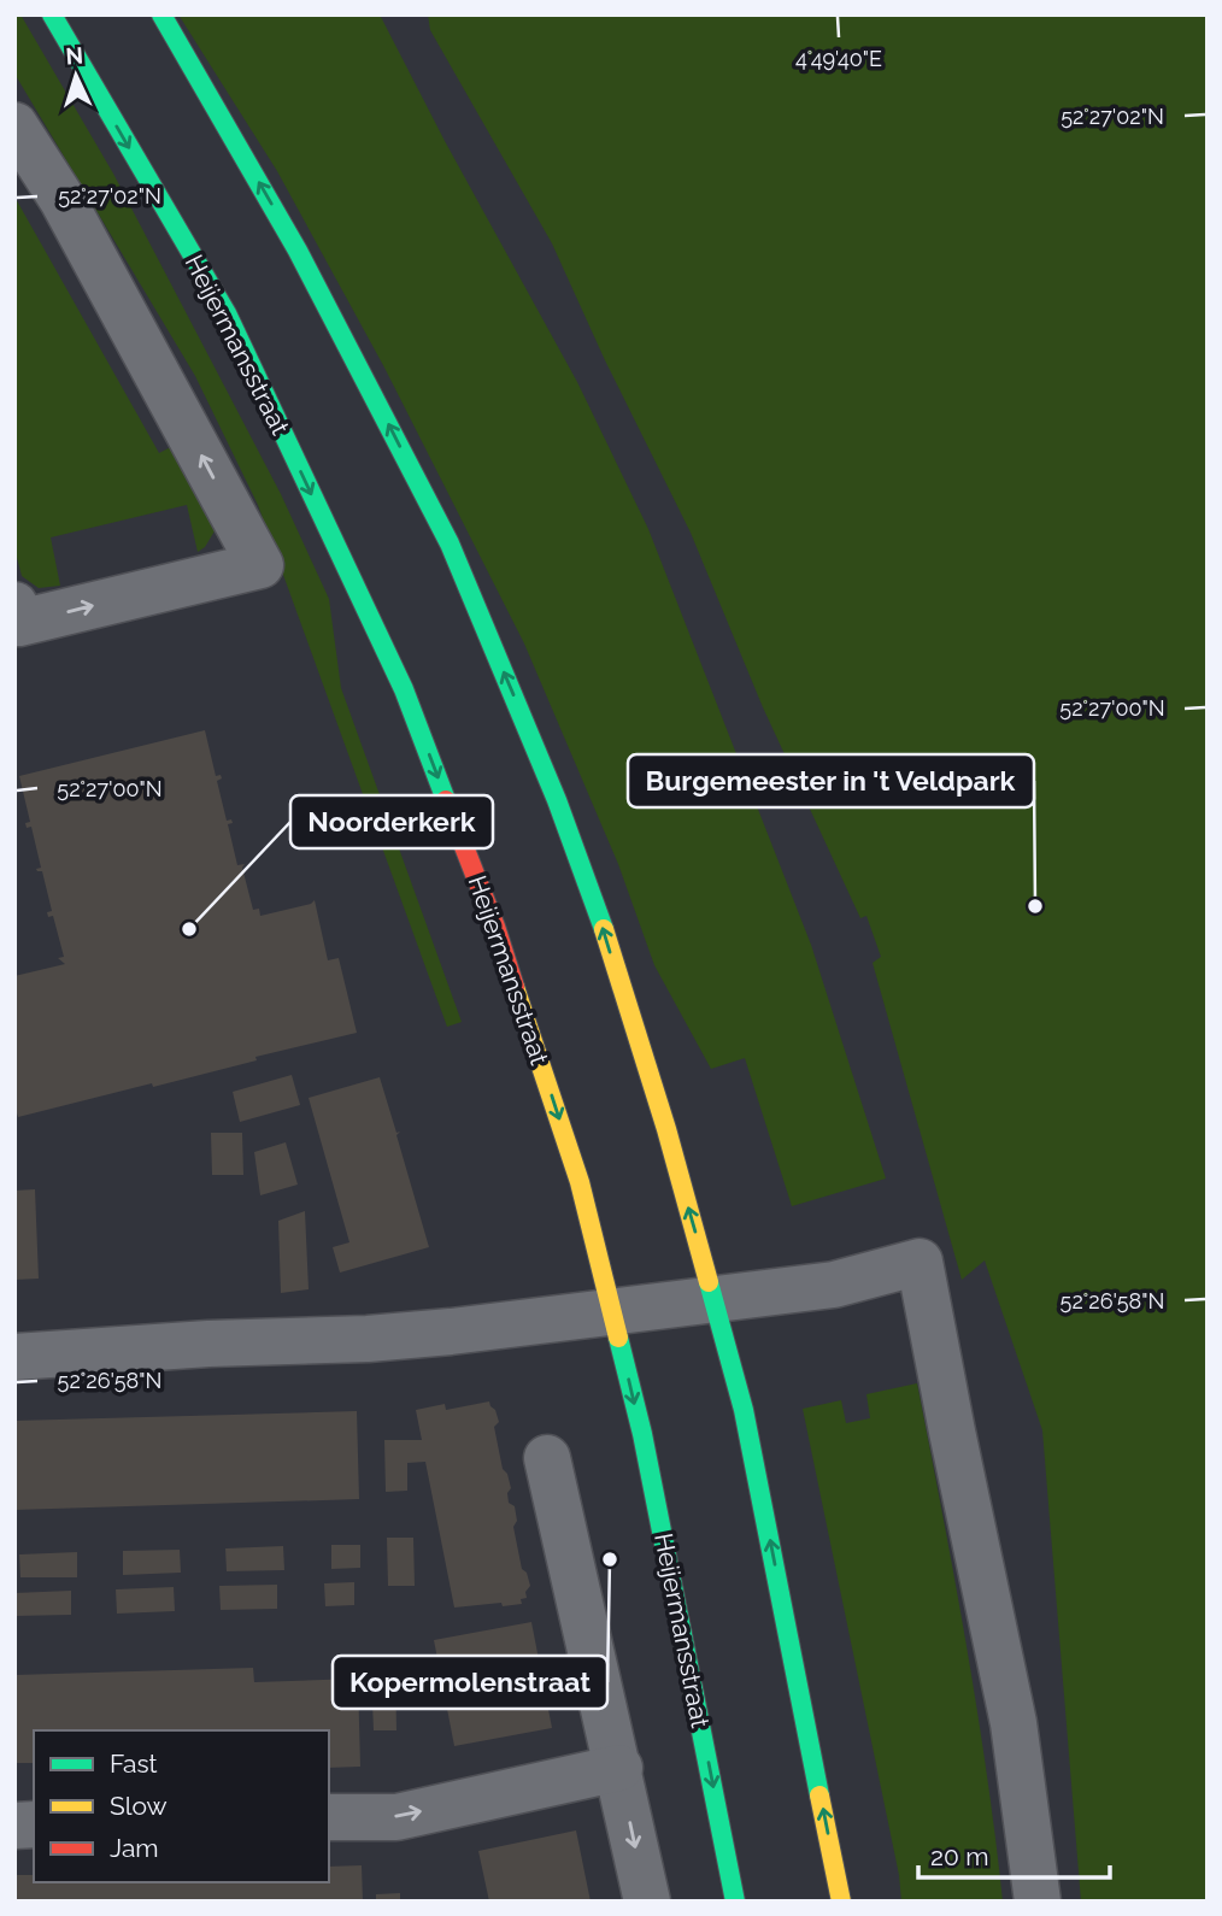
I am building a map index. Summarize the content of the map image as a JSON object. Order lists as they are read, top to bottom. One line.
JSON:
{"streets":{"main road":["Heijermansstraat"]},"places":["Burgemeester in 't Veldpark","Noorderkerk","Kopermolenstraat"],"legend":["Fast","Slow","Jam"],"scale_bar":"20 m","north":"top","coordinates":["4°49'40\"E","52°27'02\"N","52°27'00\"N","52°26'58\"N"]}
